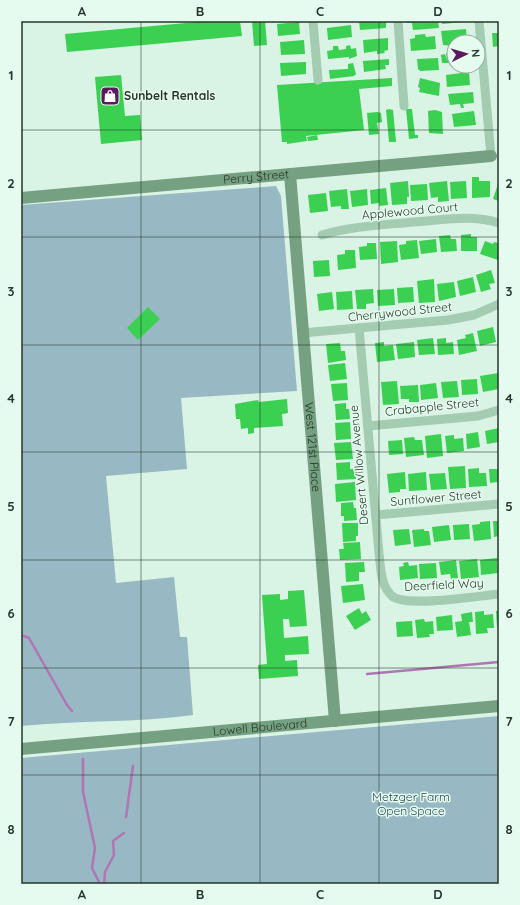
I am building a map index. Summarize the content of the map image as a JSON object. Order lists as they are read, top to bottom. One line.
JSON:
{"streets":{"street":["Perry Street","Applewood Court","Cherrywood Street","Crabapple Street","West 121st Place","Desert Willow Avenue","Sunflower Street","Deerfield Way","Lowell Boulevard"]},"crossings":[["Perry Street","West 121st Place"],["Cherrywood Street","West 121st Place"],["Cherrywood Street","Desert Willow Avenue"],["Crabapple Street","Desert Willow Avenue"],["West 121st Place","Lowell Boulevard"],["Desert Willow Avenue","Sunflower Street"],["Desert Willow Avenue","Deerfield Way"]],"parks":["Metzger Farm Open Space"],"places":{"shop":["Sunbelt Rentals"]},"north":"right","grid":{"columns":["A","B","C","D"],"rows":["1","2","3","4","5","6","7","8"]}}
